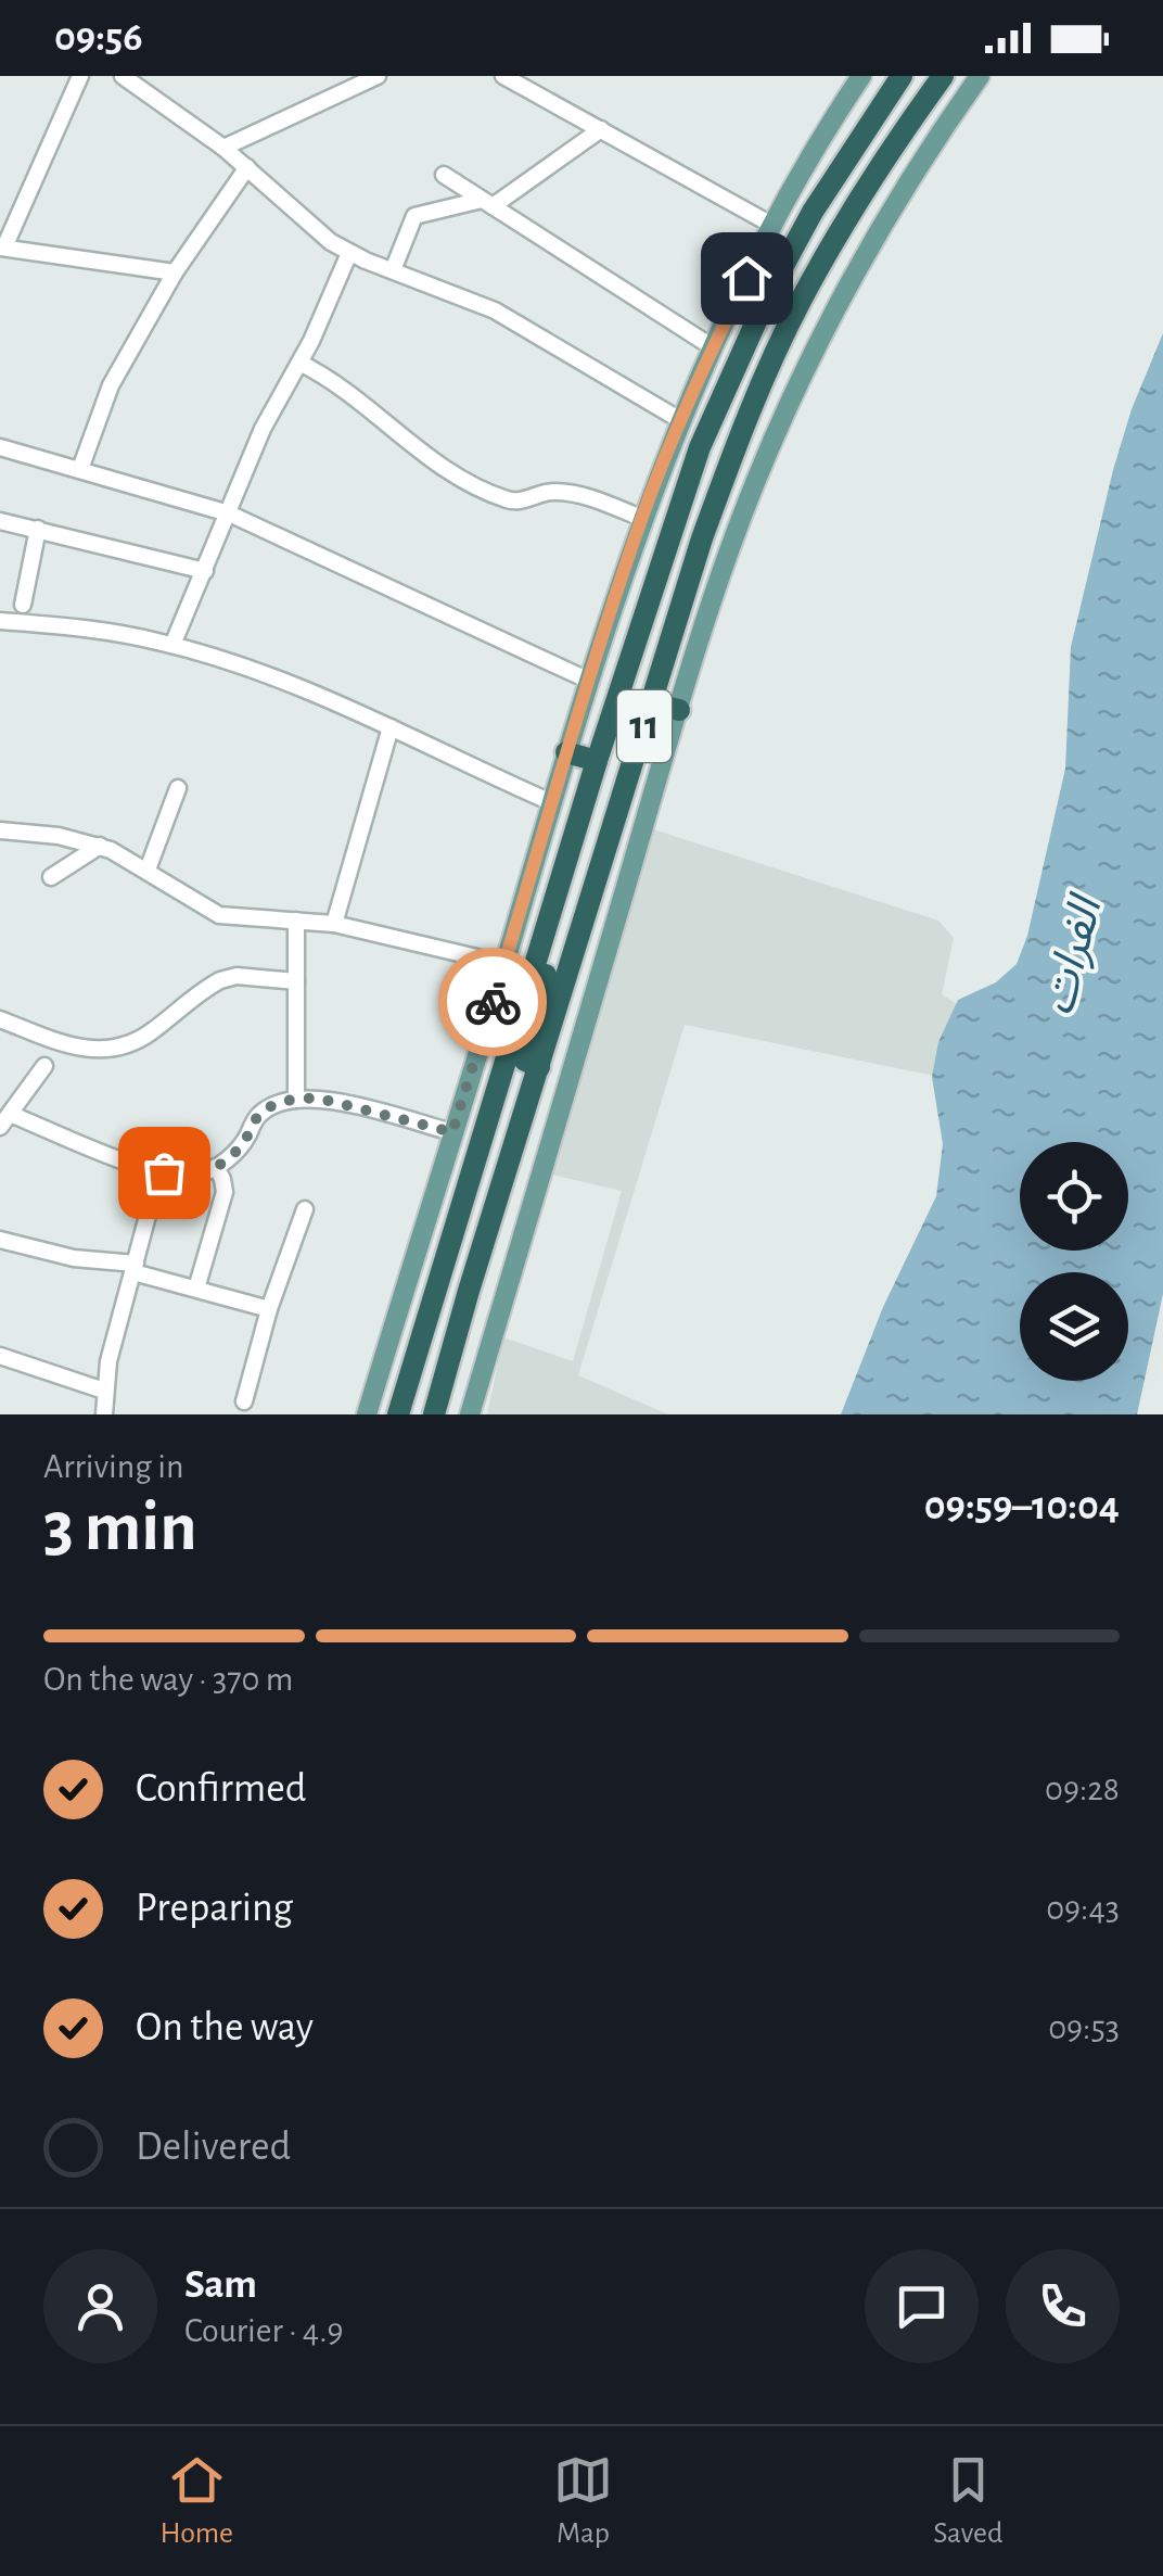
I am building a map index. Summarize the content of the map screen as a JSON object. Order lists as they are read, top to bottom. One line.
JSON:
{"streets":{"highway":["11"]},"water":["الفرات"],"page":{"status":"09:56","heading":["3 min","Arriving in","09:59–10:04"],"panel":["Sam","Courier · 4.9"],"bar":"On the way · 370 m","list":[["Confirmed","09:28"],["Preparing","09:43"],["On the way","09:53"],"Delivered"],"tabs":["Home","Map","Saved"]}}
